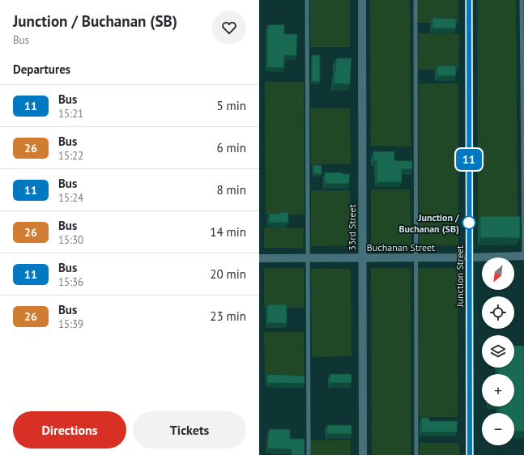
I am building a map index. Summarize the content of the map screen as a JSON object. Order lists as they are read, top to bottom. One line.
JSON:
{"streets":{"street":["33rd Street","Buchanan Street","Junction Street"]},"crossings":[["33rd Street","Buchanan Street"],["Buchanan Street","Junction Street"]],"places":["Junction / Buchanan (SB)"],"lines":["bus line 11"],"north":"bottom left","page":{"heading":[["Junction / Buchanan (SB)","Bus"],"Departures"],"on_map":"11","list":[{"mark":"11","name":"Bus","note":"15:21","value":"5 min"},{"mark":"26","name":"Bus","note":"15:22","value":"6 min"},{"mark":"11","name":"Bus","note":"15:24","value":"8 min"},{"mark":"26","name":"Bus","note":"15:30","value":"14 min"},{"mark":"11","name":"Bus","note":"15:36","value":"20 min"},{"mark":"26","name":"Bus","note":"15:39","value":"23 min"}],"map_buttons":["+","−"],"buttons":["Directions","Tickets"]}}
